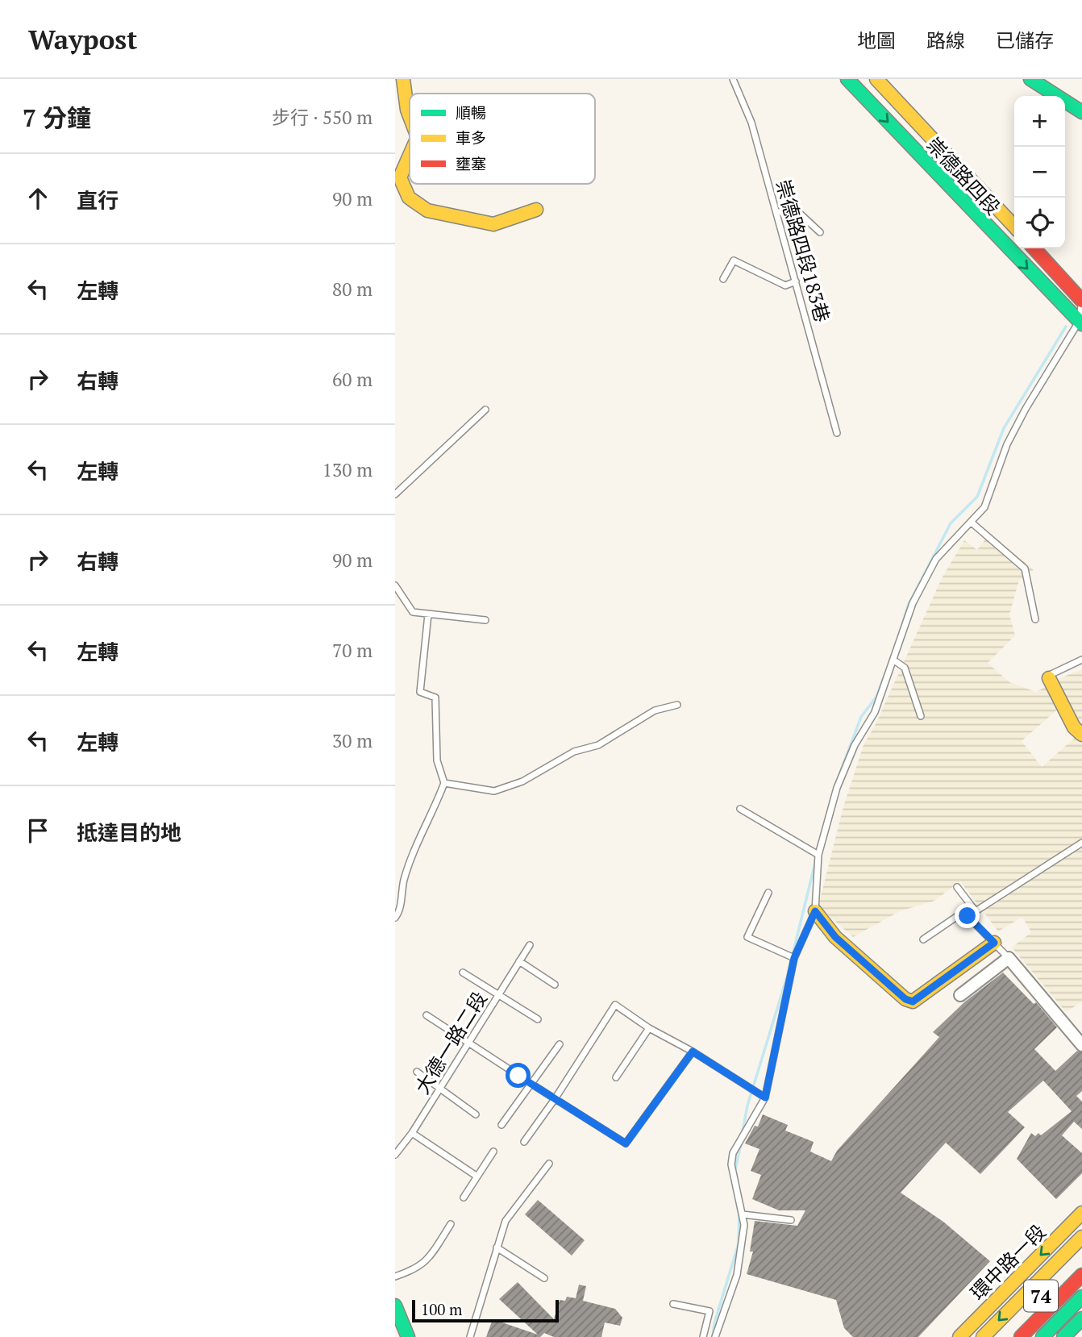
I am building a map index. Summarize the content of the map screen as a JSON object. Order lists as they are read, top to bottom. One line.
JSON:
{"streets":{"main road":["崇德路四段","環中路一段","74"],"lane":["崇德路四段183巷","大德一路二段"]},"legend":["順暢","車多","壅塞"],"scale_bar":"100 m","page":{"header":"Waypost","nav":["地圖","路線","已儲存"],"heading":["7 分鐘","步行 · 550 m"],"map_buttons":["+","−"],"list":[["直行","90 m"],["左轉","80 m"],["右轉","60 m"],["左轉","130 m"],["右轉","90 m"],["左轉","70 m"],["左轉","30 m"],"抵達目的地"],"scale":"100 m"}}
